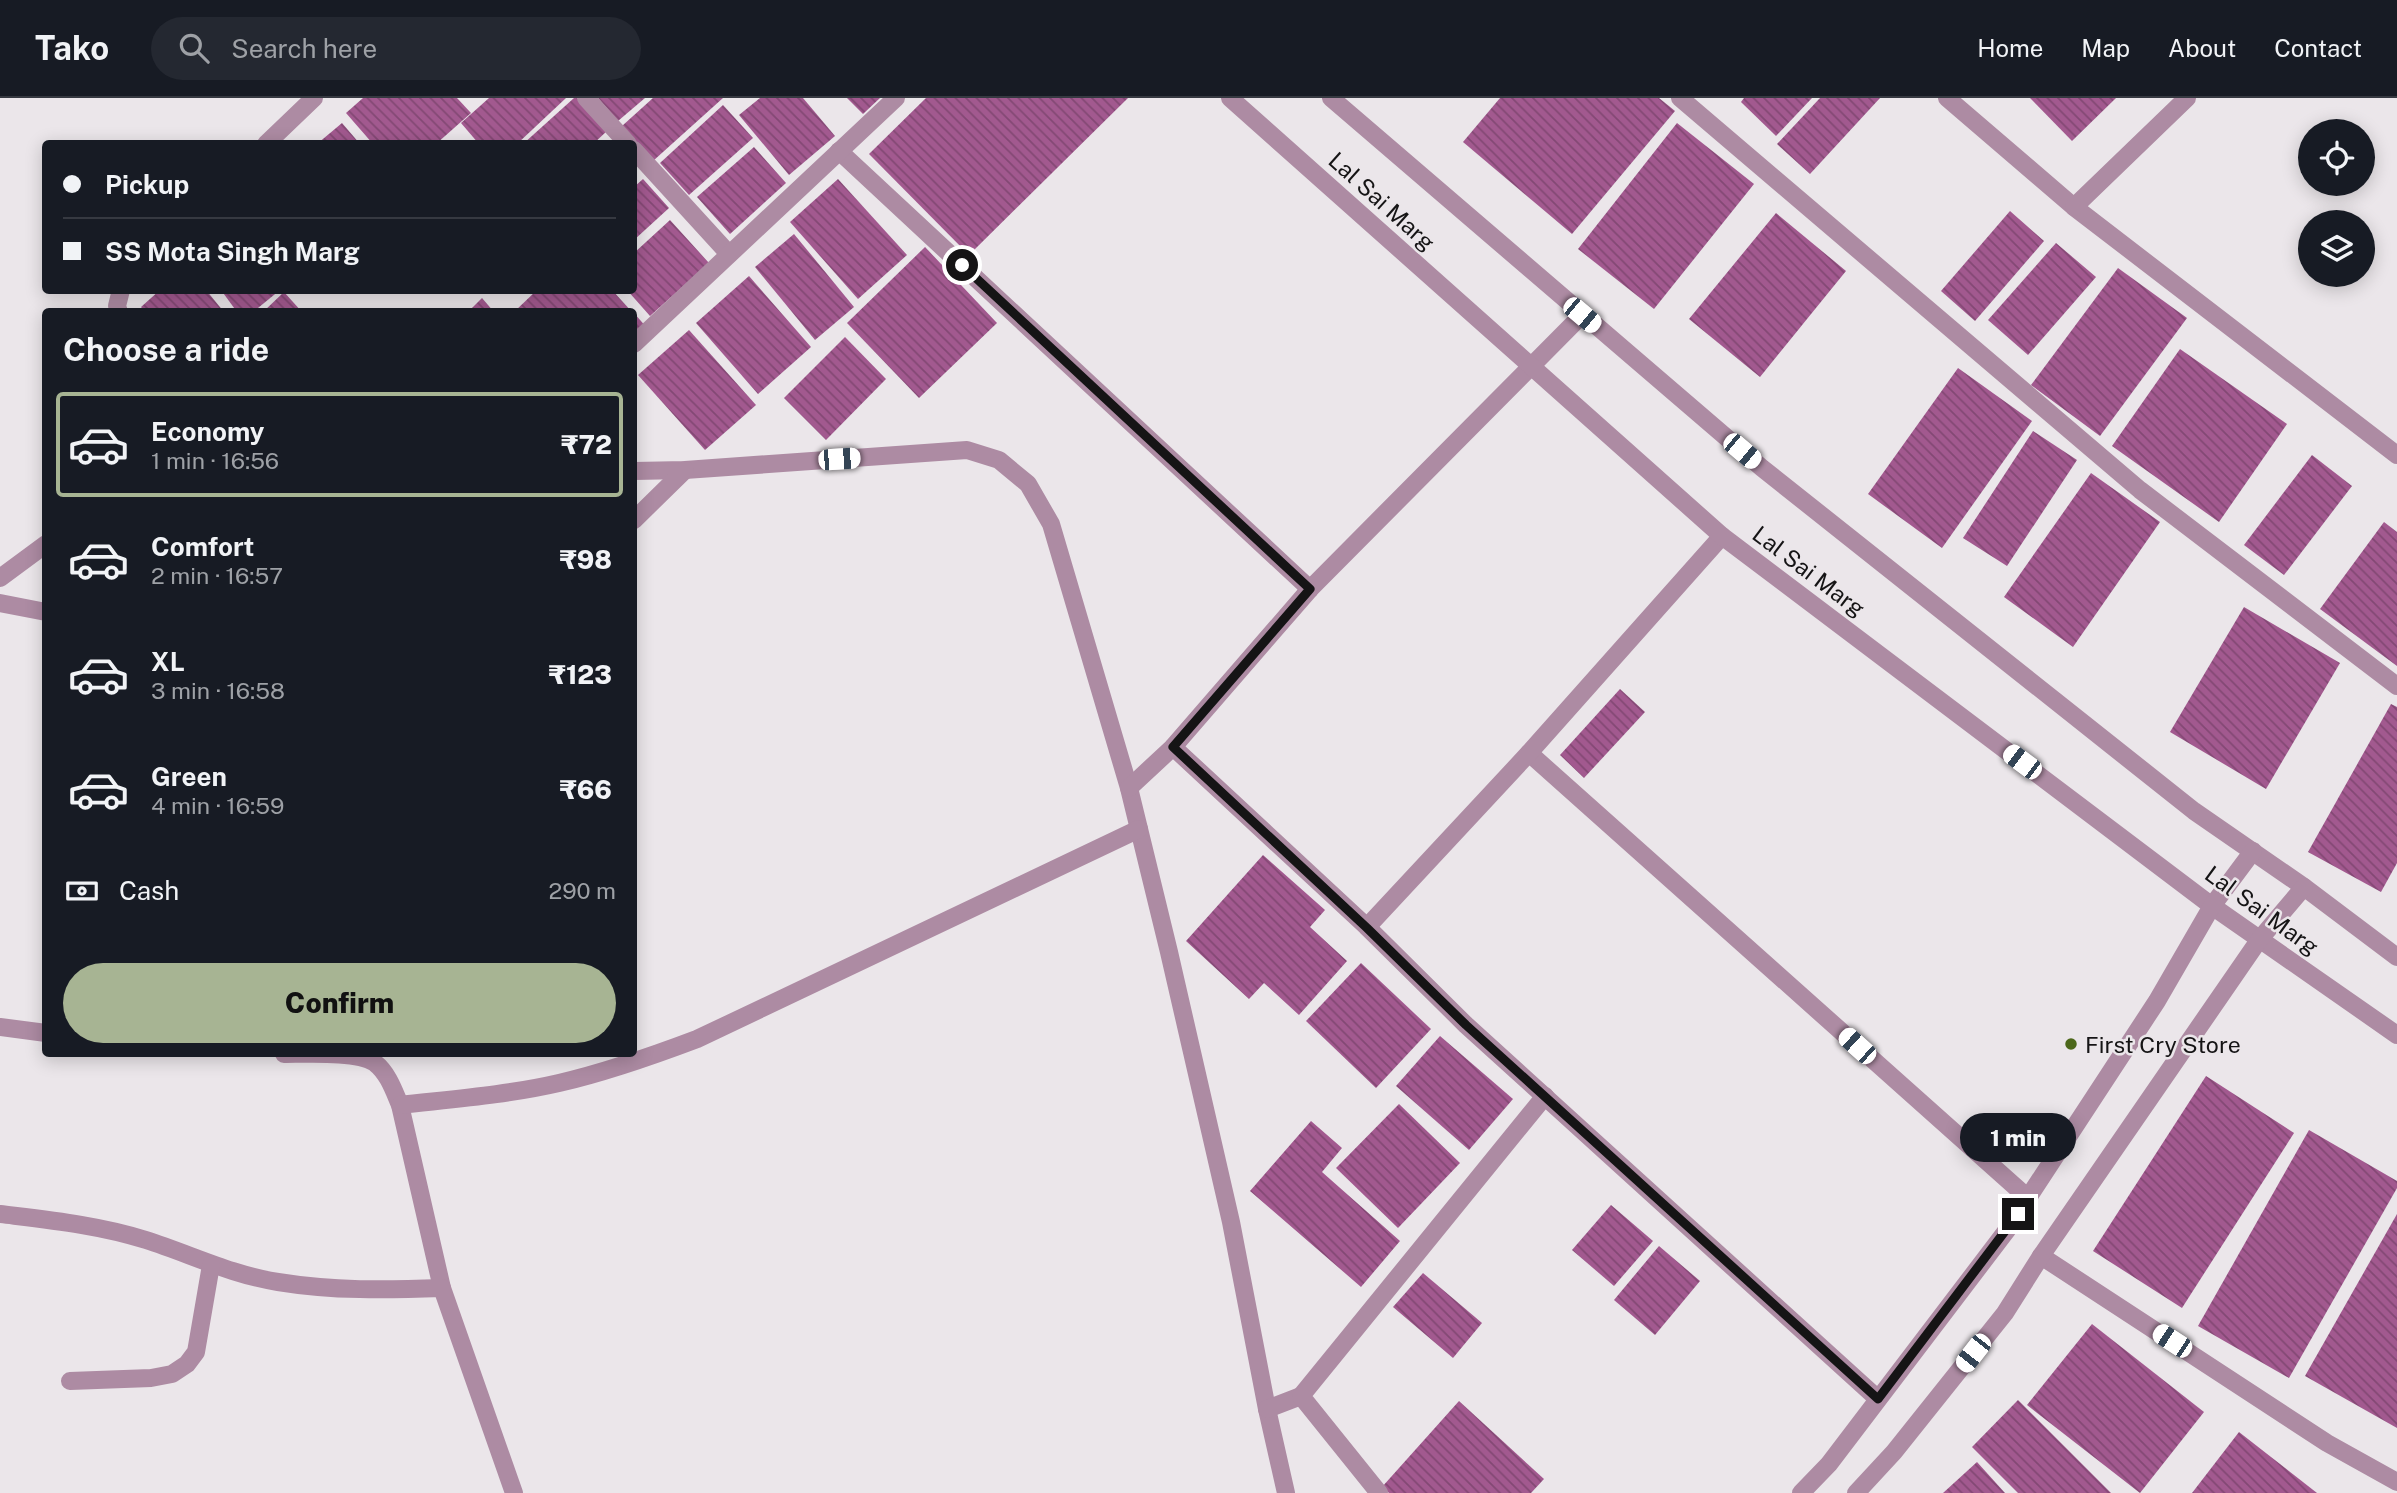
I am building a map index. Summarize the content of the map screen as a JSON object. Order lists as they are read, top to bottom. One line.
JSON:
{"streets":{"street":["Lal Sai Marg"]},"places":["First Cry Store"],"page":{"header":"Tako","search":"Search here","nav":["Home","Map","About","Contact"],"banner":["Pickup","SS Mota Singh Marg"],"heading":"Choose a ride","list":[{"name":"Economy","note":"1 min · 16:56","value":"₹72"},{"name":"Comfort","note":"2 min · 16:57","value":"₹98"},{"name":"XL","note":"3 min · 16:58","value":"₹123"},{"name":"Green","note":"4 min · 16:59","value":"₹66"}],"pay":["Cash","290 m"],"buttons":"Confirm","bubble":"1 min"}}
